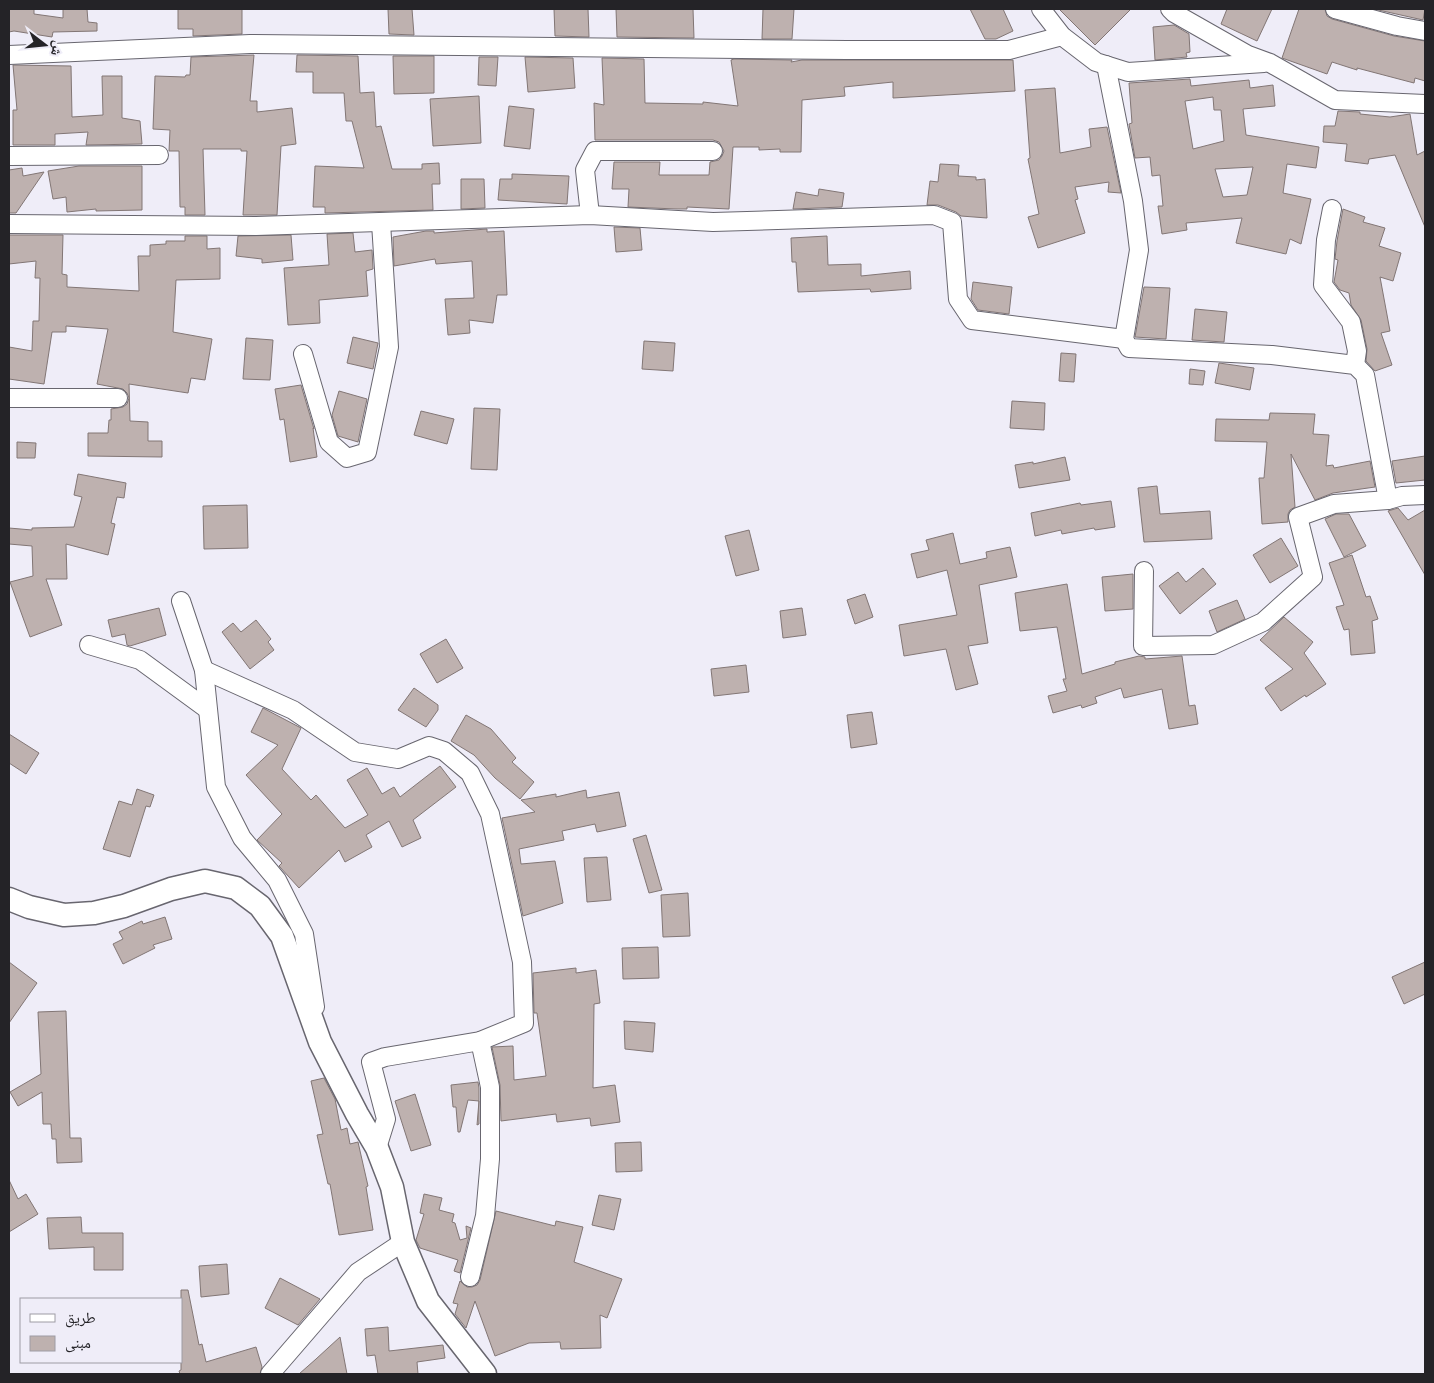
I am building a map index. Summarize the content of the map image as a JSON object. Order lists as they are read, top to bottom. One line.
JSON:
{"legend":["طريق","مبنى"],"north":"right"}
